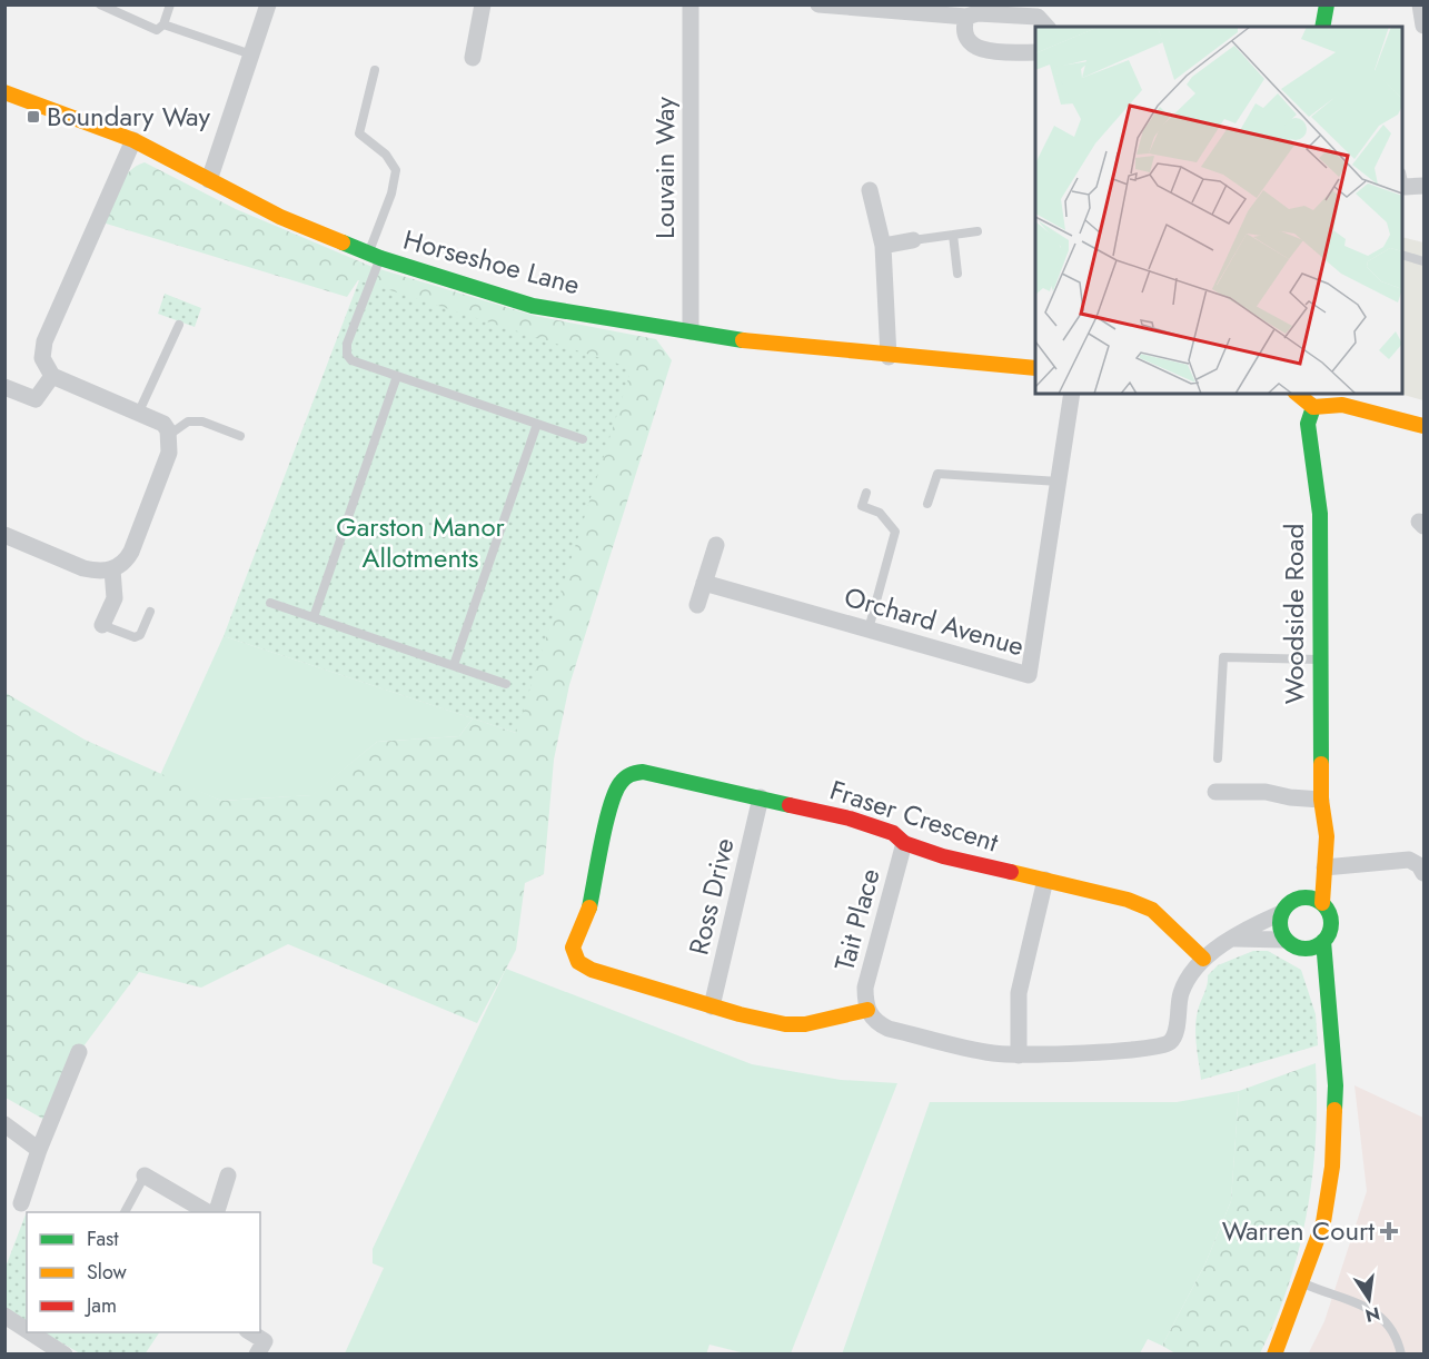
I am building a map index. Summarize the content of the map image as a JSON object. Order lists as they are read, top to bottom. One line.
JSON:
{"streets":{"street":["Louvain Way","Horseshoe Lane","Woodside Road","Orchard Avenue","Fraser Crescent","Ross Drive","Tait Place"]},"crossings":[["Louvain Way","Horseshoe Lane"],["Fraser Crescent","Ross Drive"],["Fraser Crescent","Tait Place"]],"parks":["Garston Manor Allotments"],"places":{"transit":["Boundary Way"],"health":["Warren Court"]},"legend":["Fast","Slow","Jam"],"north":"bottom"}
